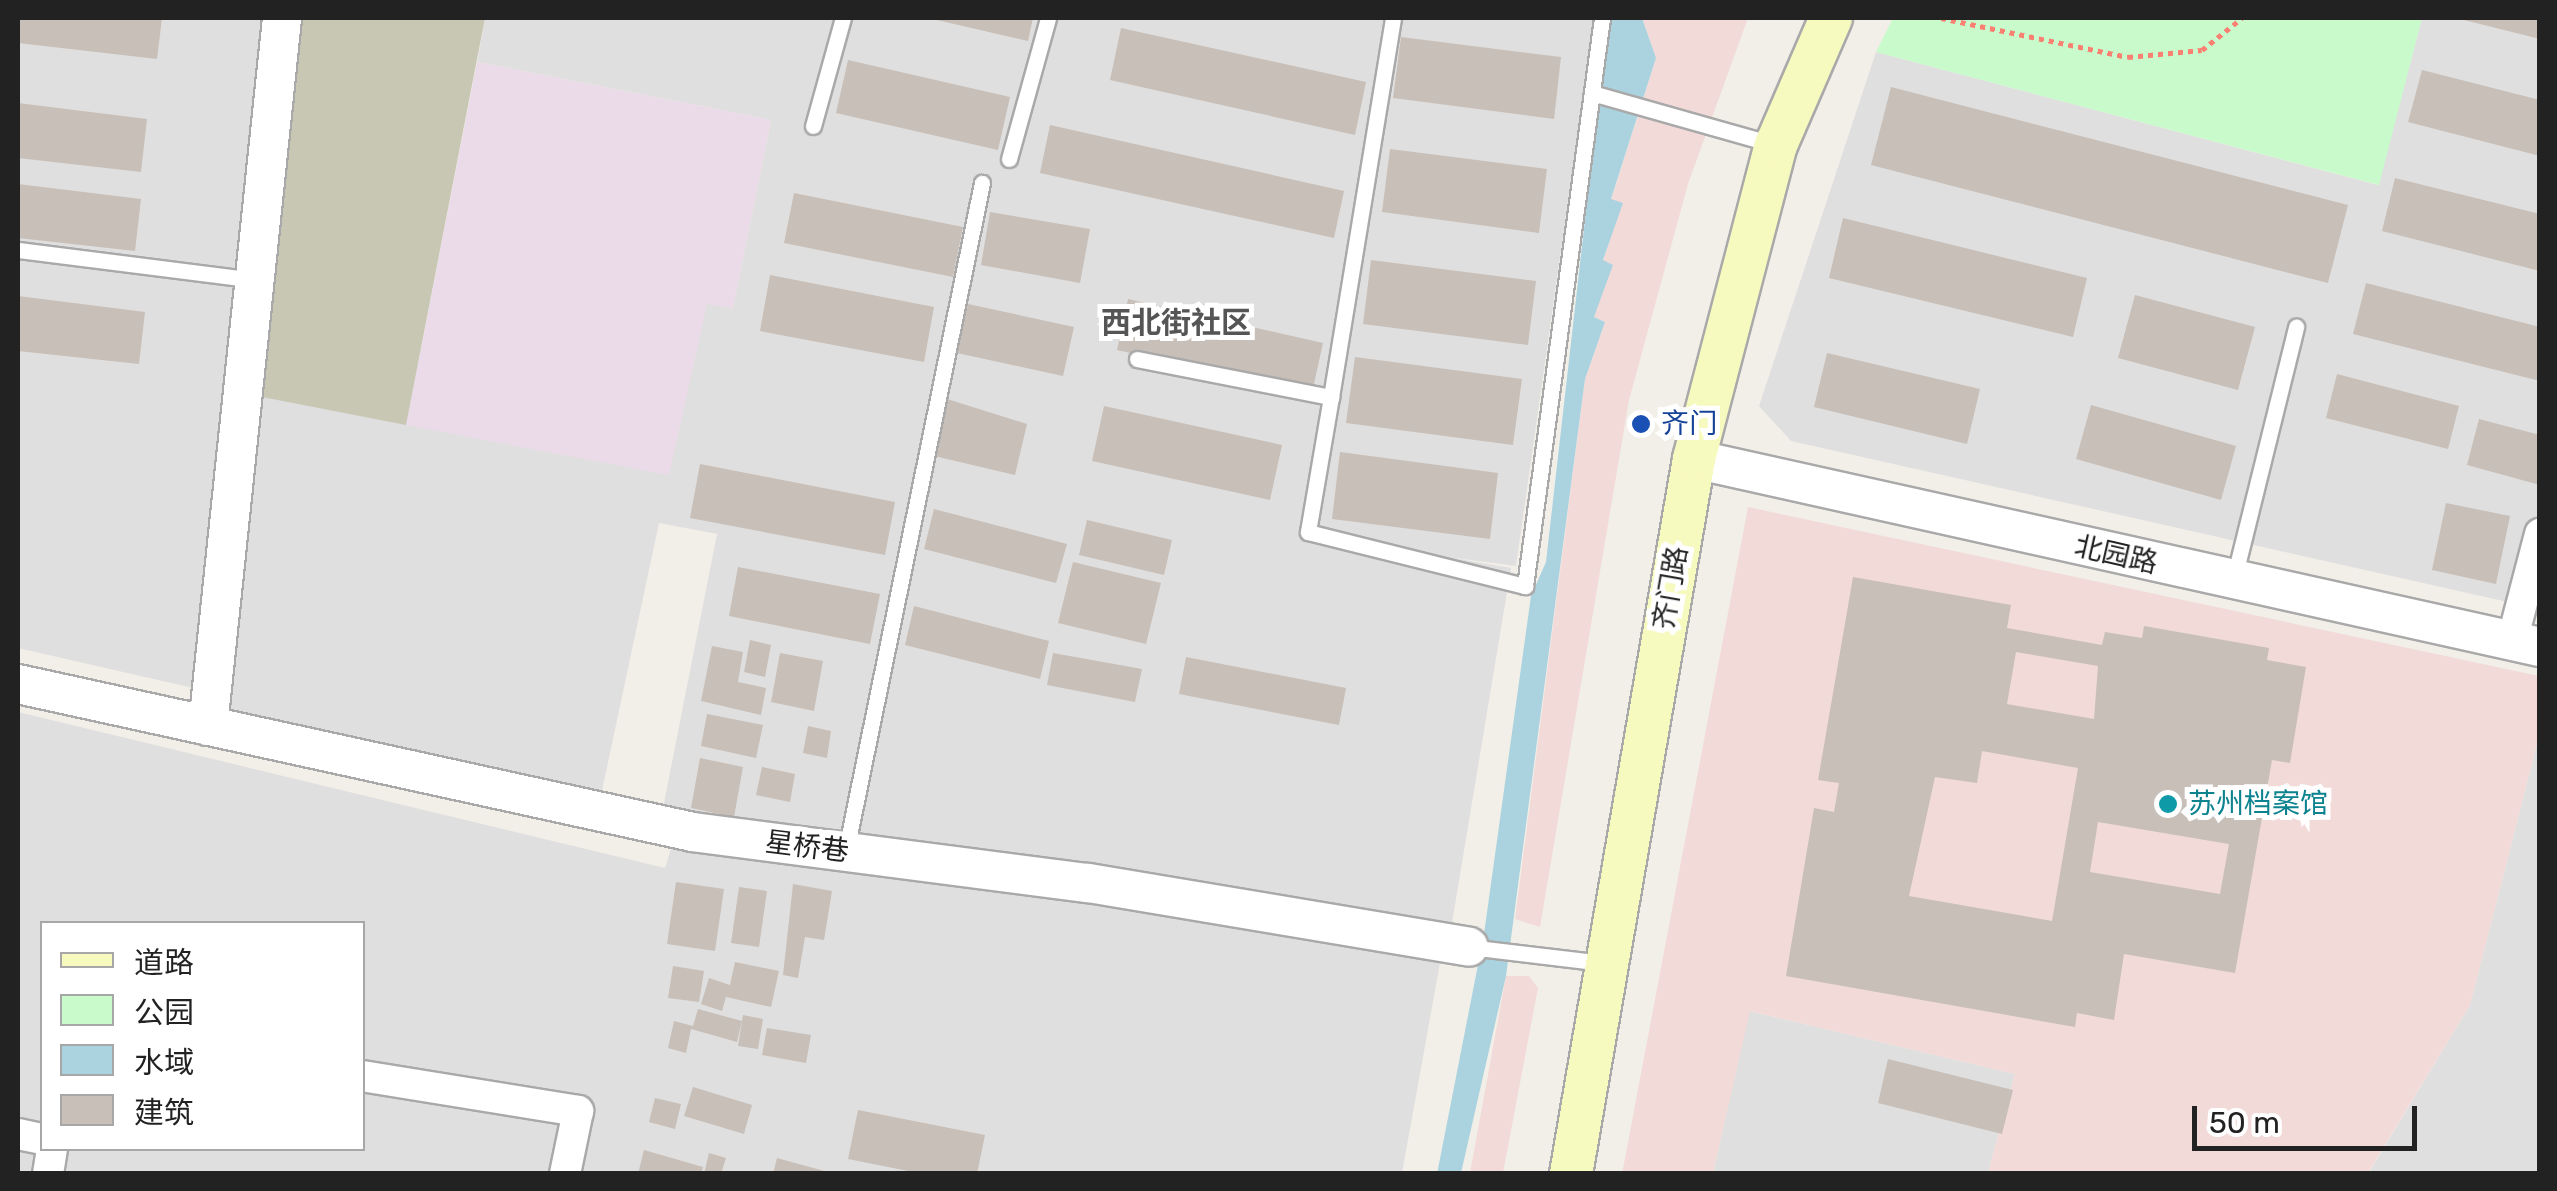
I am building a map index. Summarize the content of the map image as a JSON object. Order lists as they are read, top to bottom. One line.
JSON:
{"streets":{"main road":["齐门路"],"street":["北园路","星桥巷"]},"crossings":[["北园路","齐门路"],["齐门路","星桥巷"]],"districts":["西北街社区"],"places":["齐门","苏州档案馆"],"legend":["道路","公园","水域","建筑"],"scale_bar":"50 m"}
